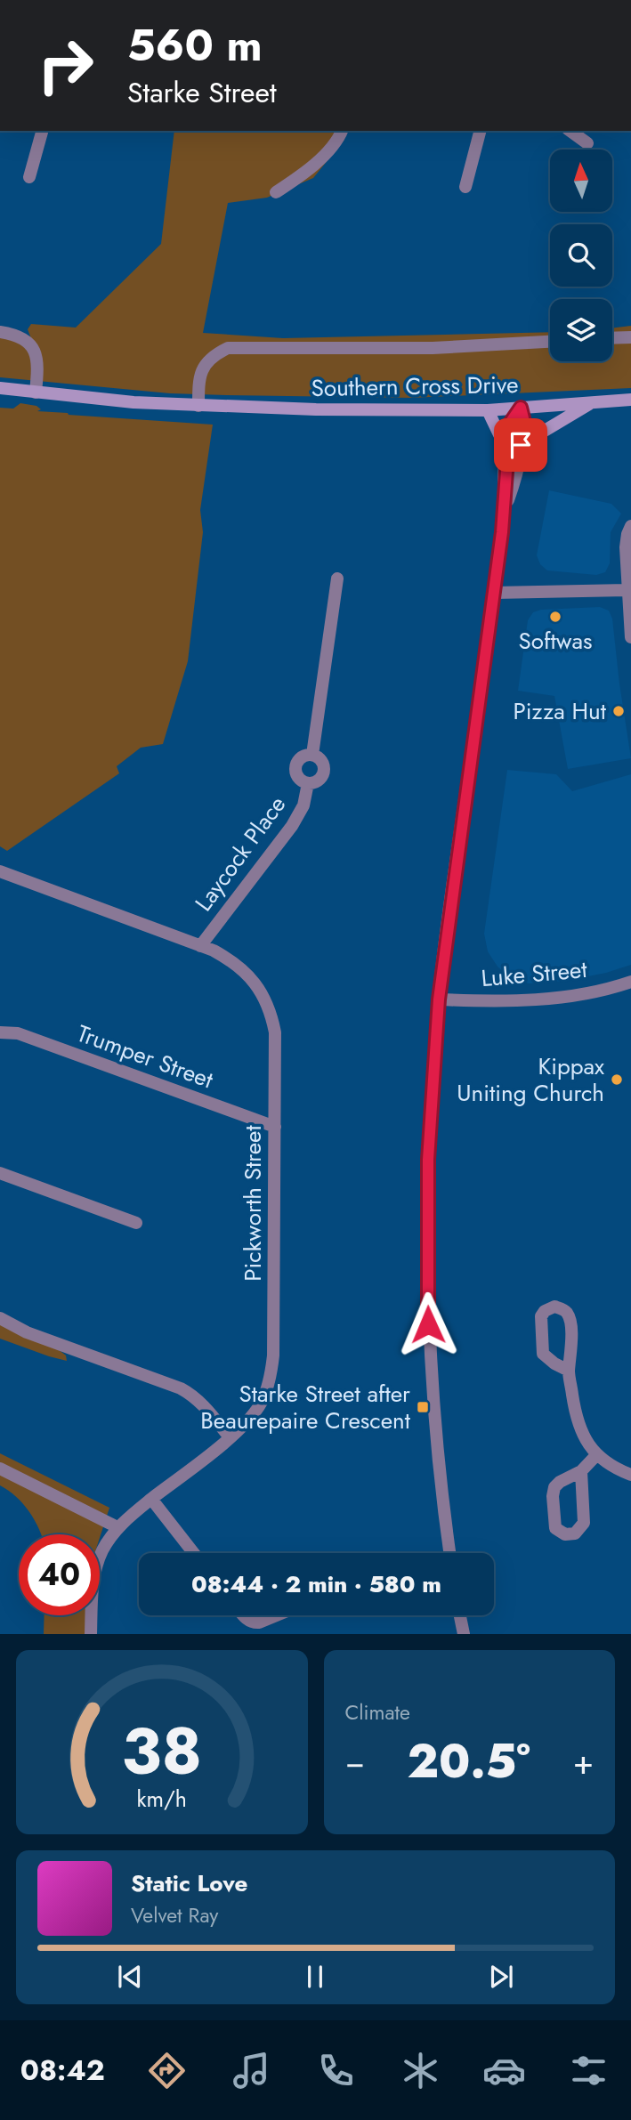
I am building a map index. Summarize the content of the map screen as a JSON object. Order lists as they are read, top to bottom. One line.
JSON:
{"streets":{"main road":["Southern Cross Drive"],"street":["Laycock Place","Luke Street","Trumper Street","Pickworth Street"]},"crossings":[["Laycock Place","Pickworth Street"],["Trumper Street","Pickworth Street"]],"places":{"other":["Softwas","Pizza Hut","Kippax Uniting Church"],"transit":["Starke Street after Beaurepaire Crescent"]},"north":"top","page":{"turn":["560 m","Starke Street"],"limit":"40","trip":"08:44 · 2 min · 580 m","tile":"Climate","heat":["−","20.5°","+"],"song":["Static Love","Velvet Ray"],"tabs":"08:42","gauge":["38","km/h"]}}
